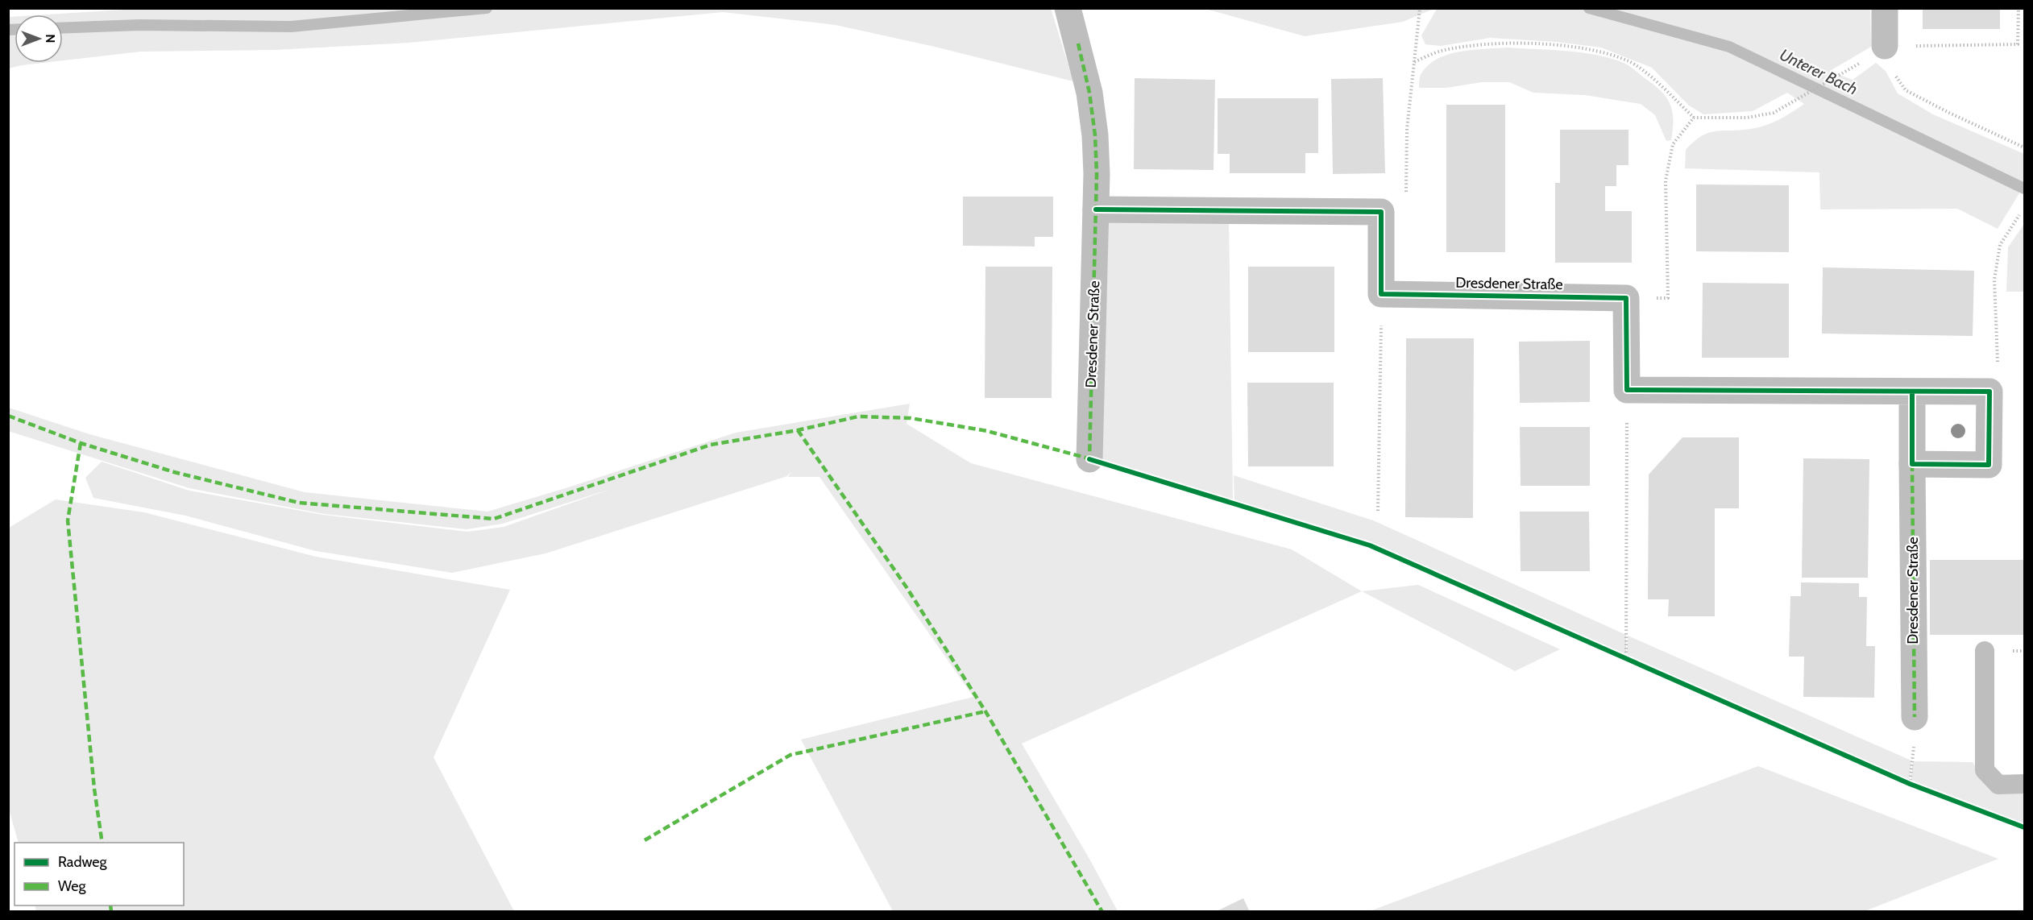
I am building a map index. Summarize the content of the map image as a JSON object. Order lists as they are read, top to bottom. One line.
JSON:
{"streets":{"street":["Dresdener Straße"]},"water":["Unterer Bach"],"legend":["Radweg","Weg"],"north":"right"}
